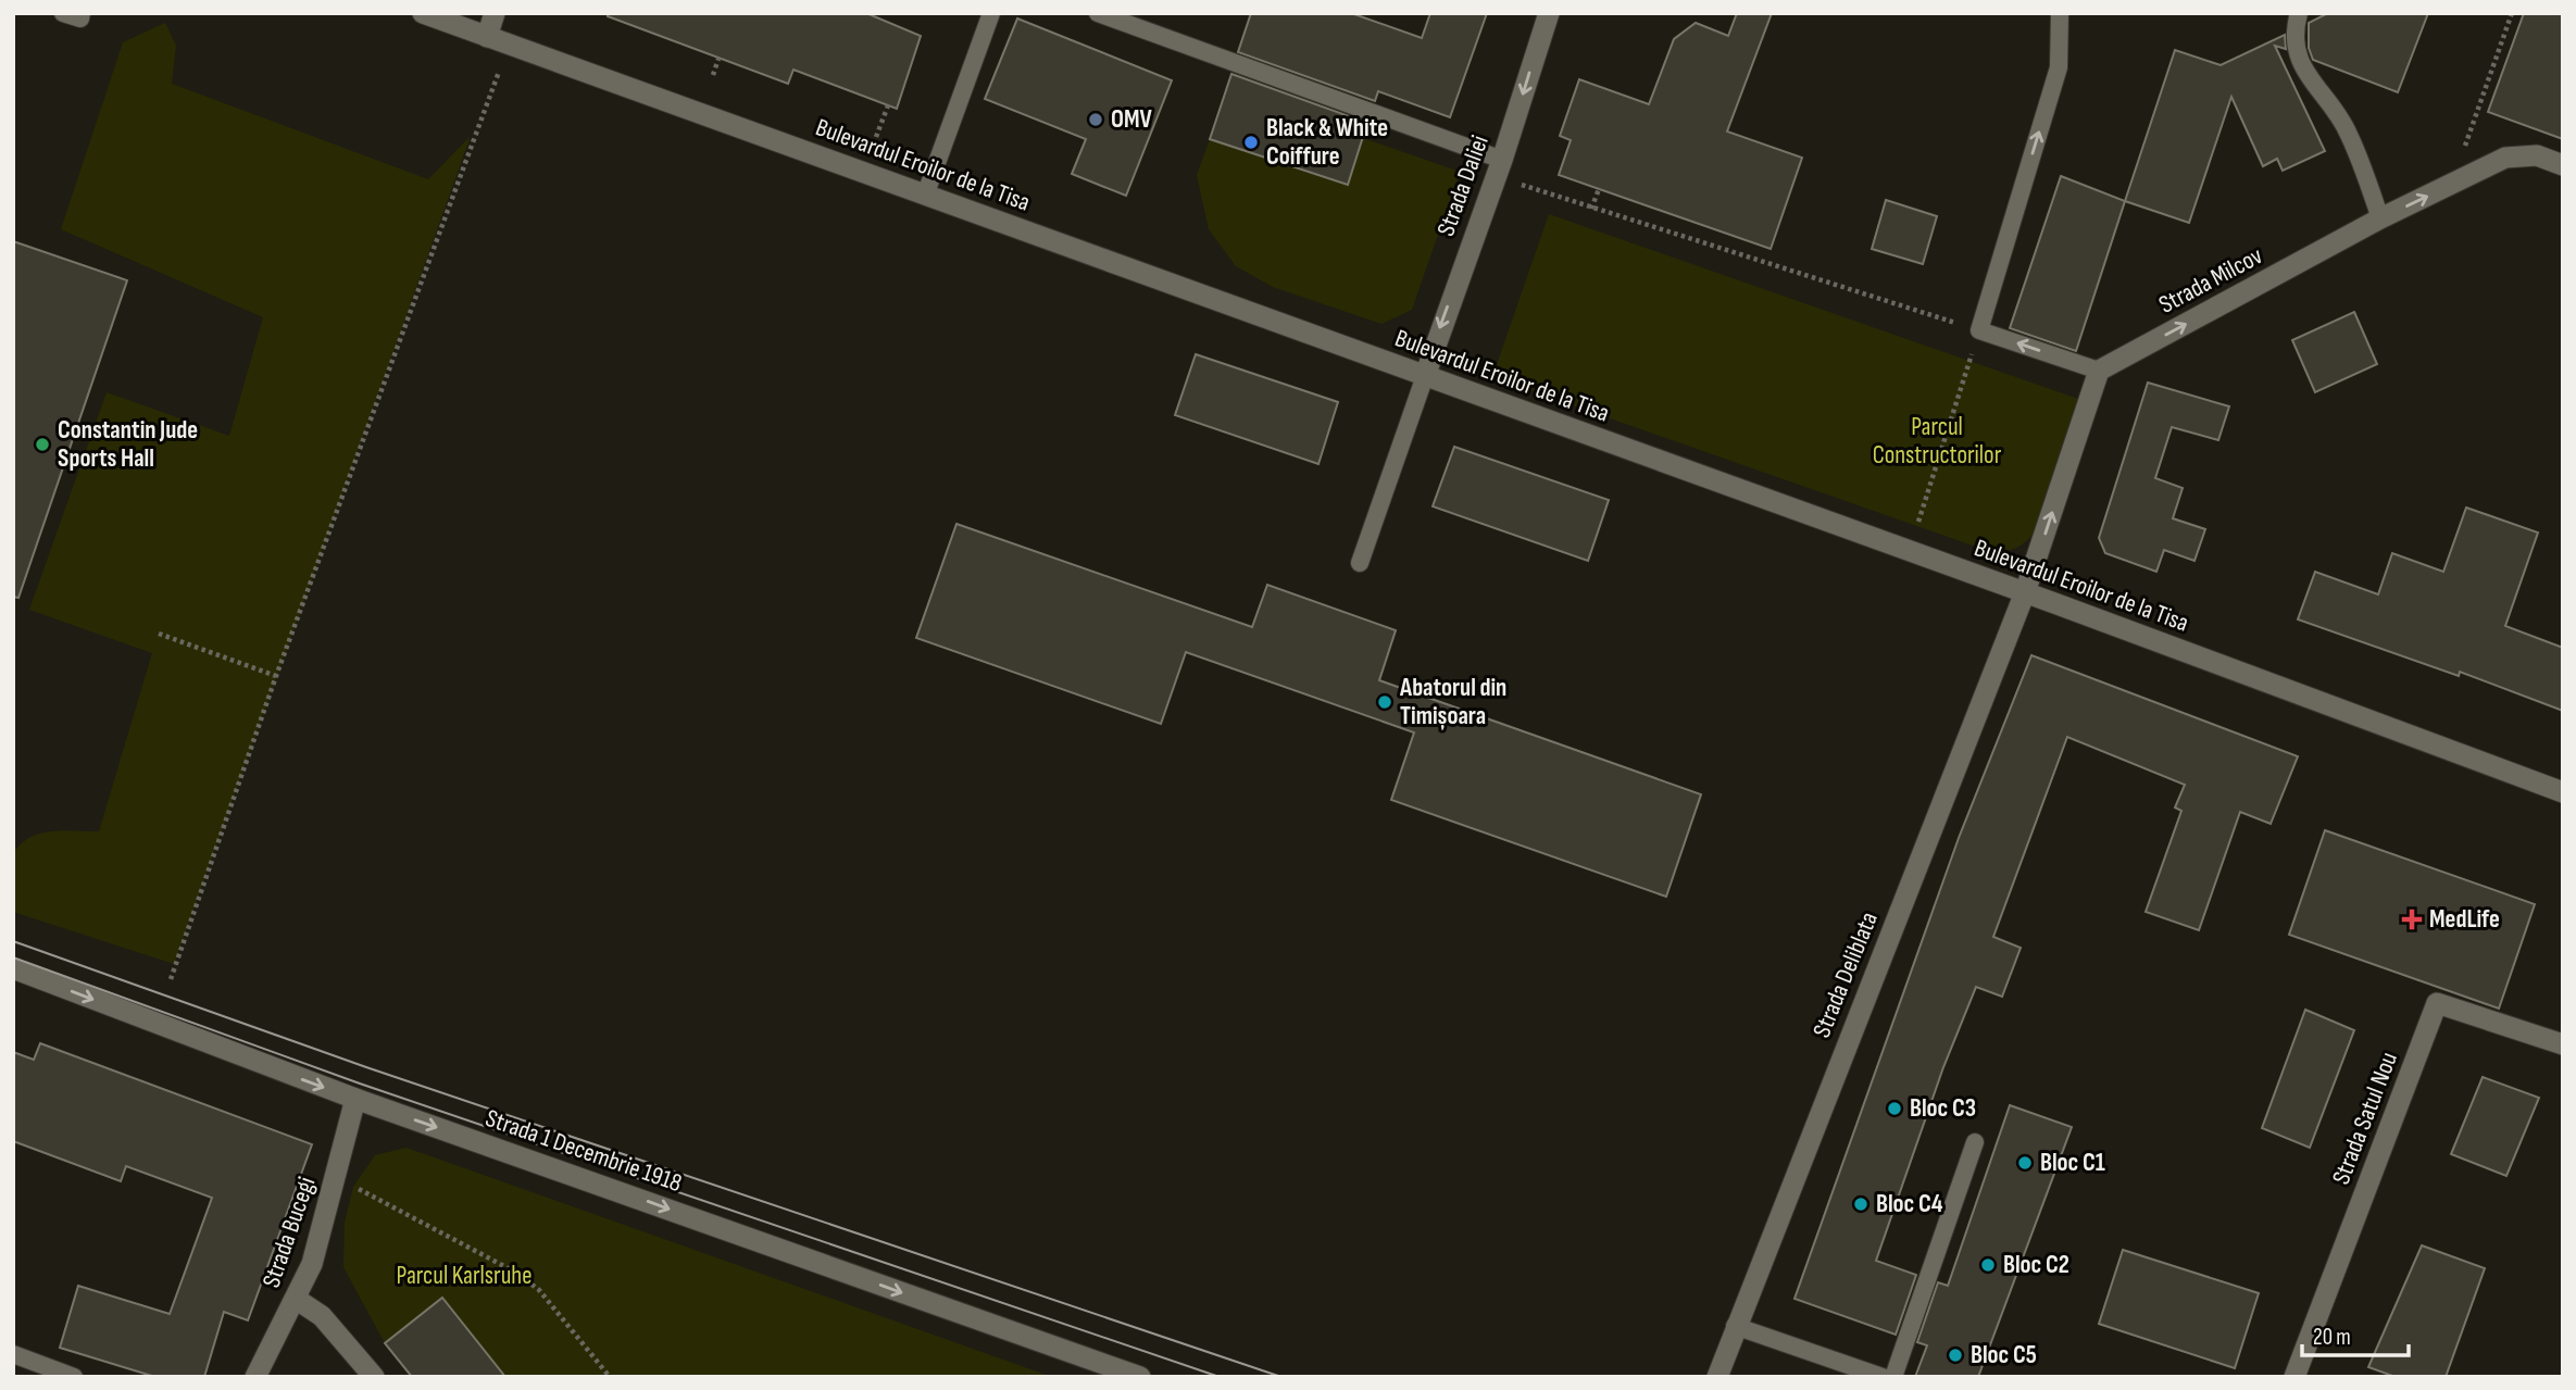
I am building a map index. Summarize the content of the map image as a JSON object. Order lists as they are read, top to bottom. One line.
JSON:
{"streets":{"street":["Bulevardul Eroilor de la Tisa","Strada Daliei","Strada Milcov","Strada Deliblata","Strada Satul Nou","Strada 1 Decembrie 1918","Strada Bucegi"]},"crossings":[["Bulevardul Eroilor de la Tisa","Strada Daliei"],["Bulevardul Eroilor de la Tisa","Strada Deliblata"],["Strada 1 Decembrie 1918","Strada Bucegi"]],"one_way":["Strada Daliei","Strada Milcov","Strada 1 Decembrie 1918"],"parks":["Parcul Constructorilor","Parcul Karlsruhe"],"places":{"other":["OMV","Black & White Coiffure","Constantin Jude Sports Hall","Abatorul din Timișoara","Bloc C3","Bloc C1","Bloc C4","Bloc C2","Bloc C5"],"health":["MedLife"]},"scale_bar":"20 m"}
